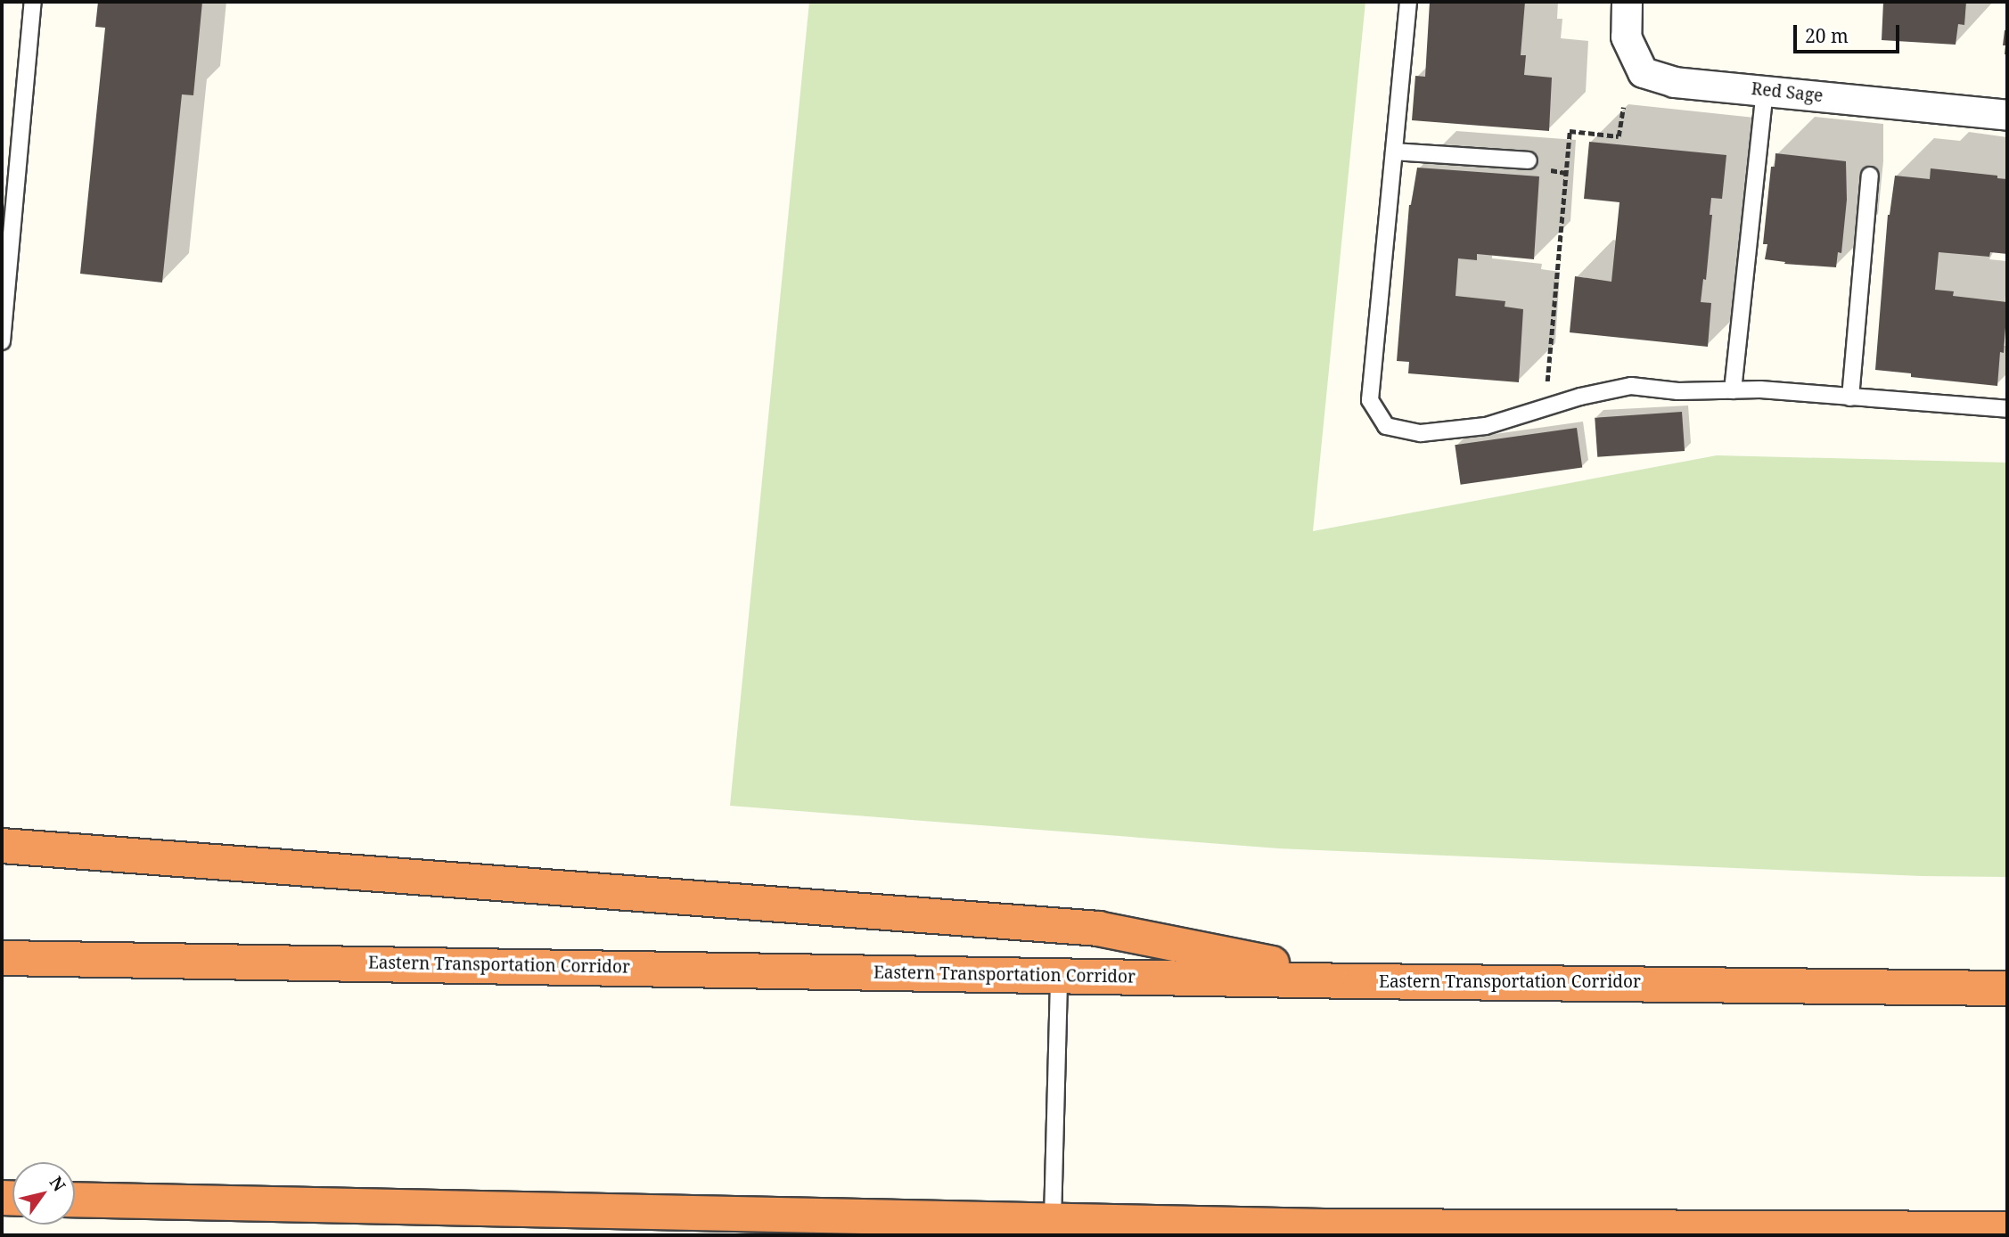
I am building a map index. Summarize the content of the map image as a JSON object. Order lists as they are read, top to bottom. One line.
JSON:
{"streets":{"highway":["Eastern Transportation Corridor"],"street":["Red Sage"]},"scale_bar":"20 m","north":"top right"}
